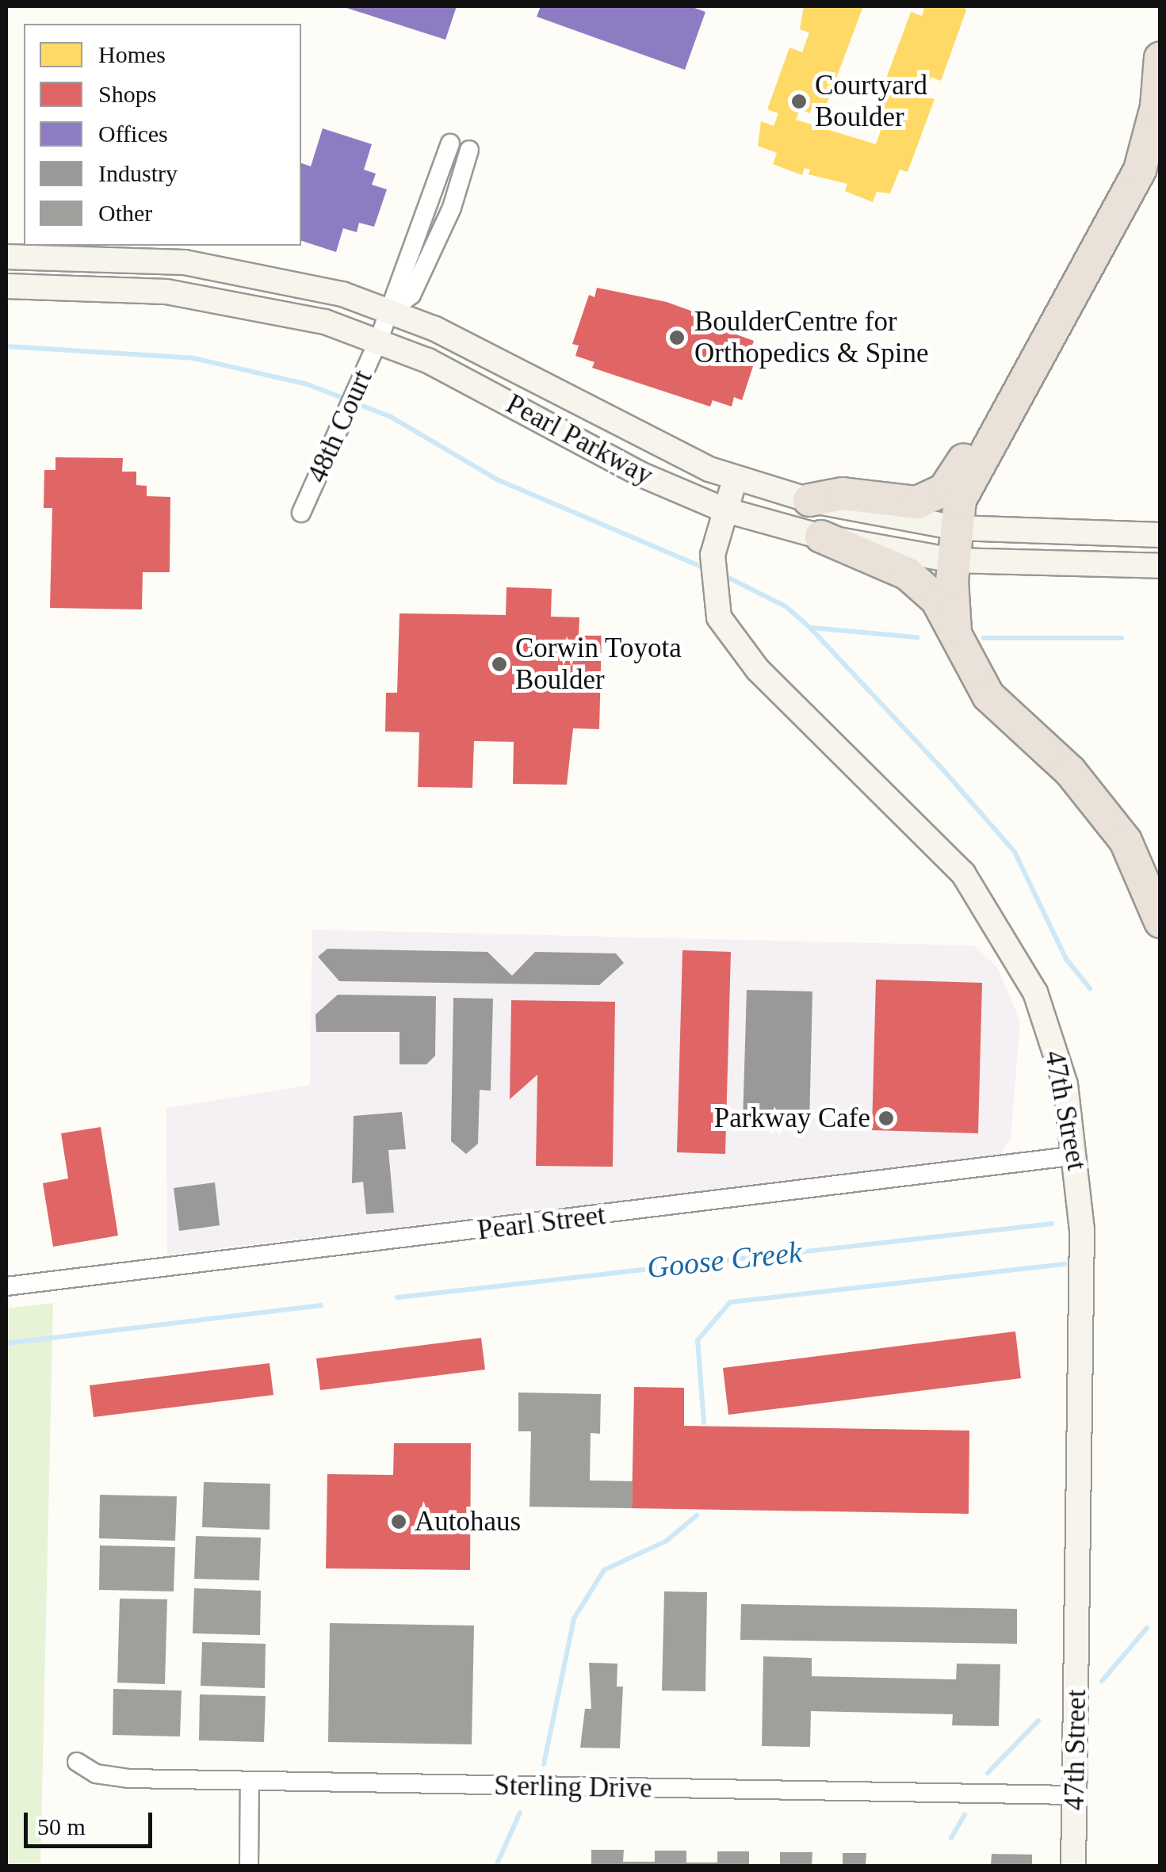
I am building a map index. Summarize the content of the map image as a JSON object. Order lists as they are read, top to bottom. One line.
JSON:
{"streets":{"main road":["Pearl Parkway","47th Street"],"street":["48th Court","Pearl Street","Sterling Drive"]},"crossings":[["48th Court","Pearl Parkway"],["Pearl Parkway","47th Street"],["47th Street","Pearl Street"],["47th Street","Sterling Drive"]],"water":["Goose Creek"],"places":["Courtyard Boulder","BoulderCentre for Orthopedics & Spine","Corwin Toyota Boulder","Parkway Cafe","Autohaus"],"legend":["Homes","Shops","Offices","Industry","Other"],"scale_bar":"50 m"}
